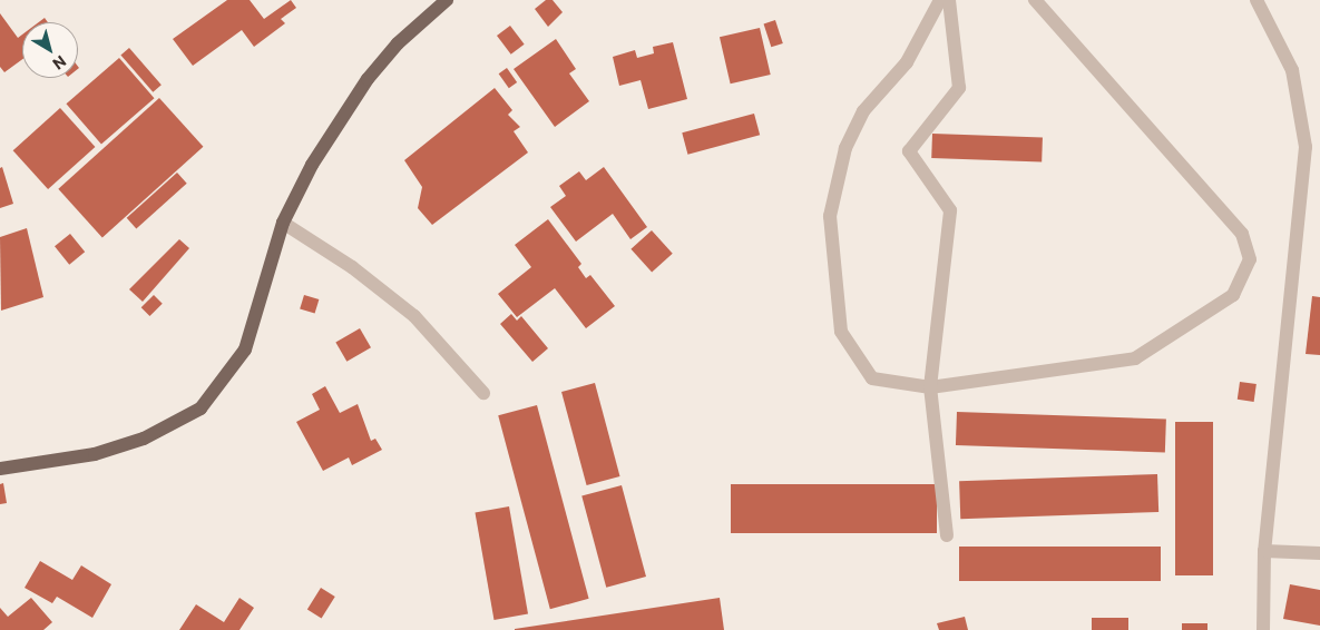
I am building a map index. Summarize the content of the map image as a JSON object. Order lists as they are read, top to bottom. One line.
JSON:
{"north":"bottom right"}
